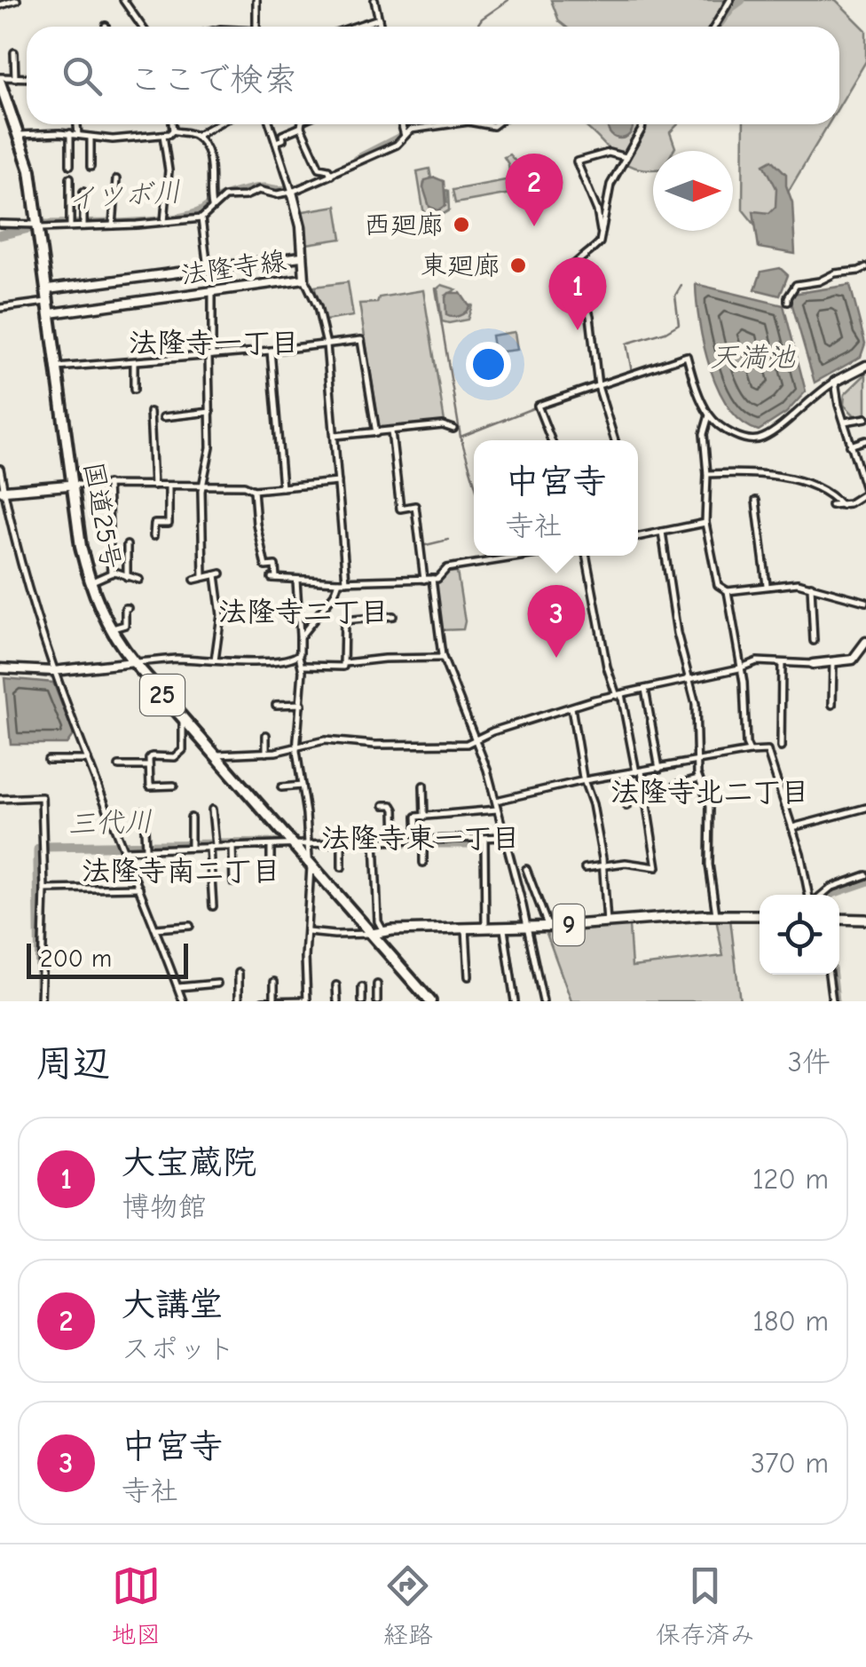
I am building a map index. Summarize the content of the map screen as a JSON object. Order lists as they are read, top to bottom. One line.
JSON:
{"streets":{"highway":["国道25号","25"],"main road":["法隆寺線","9"]},"crossings":[["法隆寺線","国道25号"],["国道25号","9"]],"districts":["法隆寺一丁目","法隆寺二丁目","法隆寺北二丁目","法隆寺東一丁目","法隆寺南二丁目"],"water":["イツボ川","天満池","三代川"],"places":["西廻廊","東廻廊"],"scale_bar":"200 m","north":"right","page":{"search":"ここで検索","pins":["2","1","3"],"popup":["中宮寺","寺社"],"scale":"200 m","heading":["周辺","3件"],"list":[{"mark":"1","name":"大宝蔵院","note":"博物館","value":"120 m"},{"mark":"2","name":"大講堂","note":"スポット","value":"180 m"},{"mark":"3","name":"中宮寺","note":"寺社","value":"370 m"}],"nav":["地図","経路","保存済み"]}}
